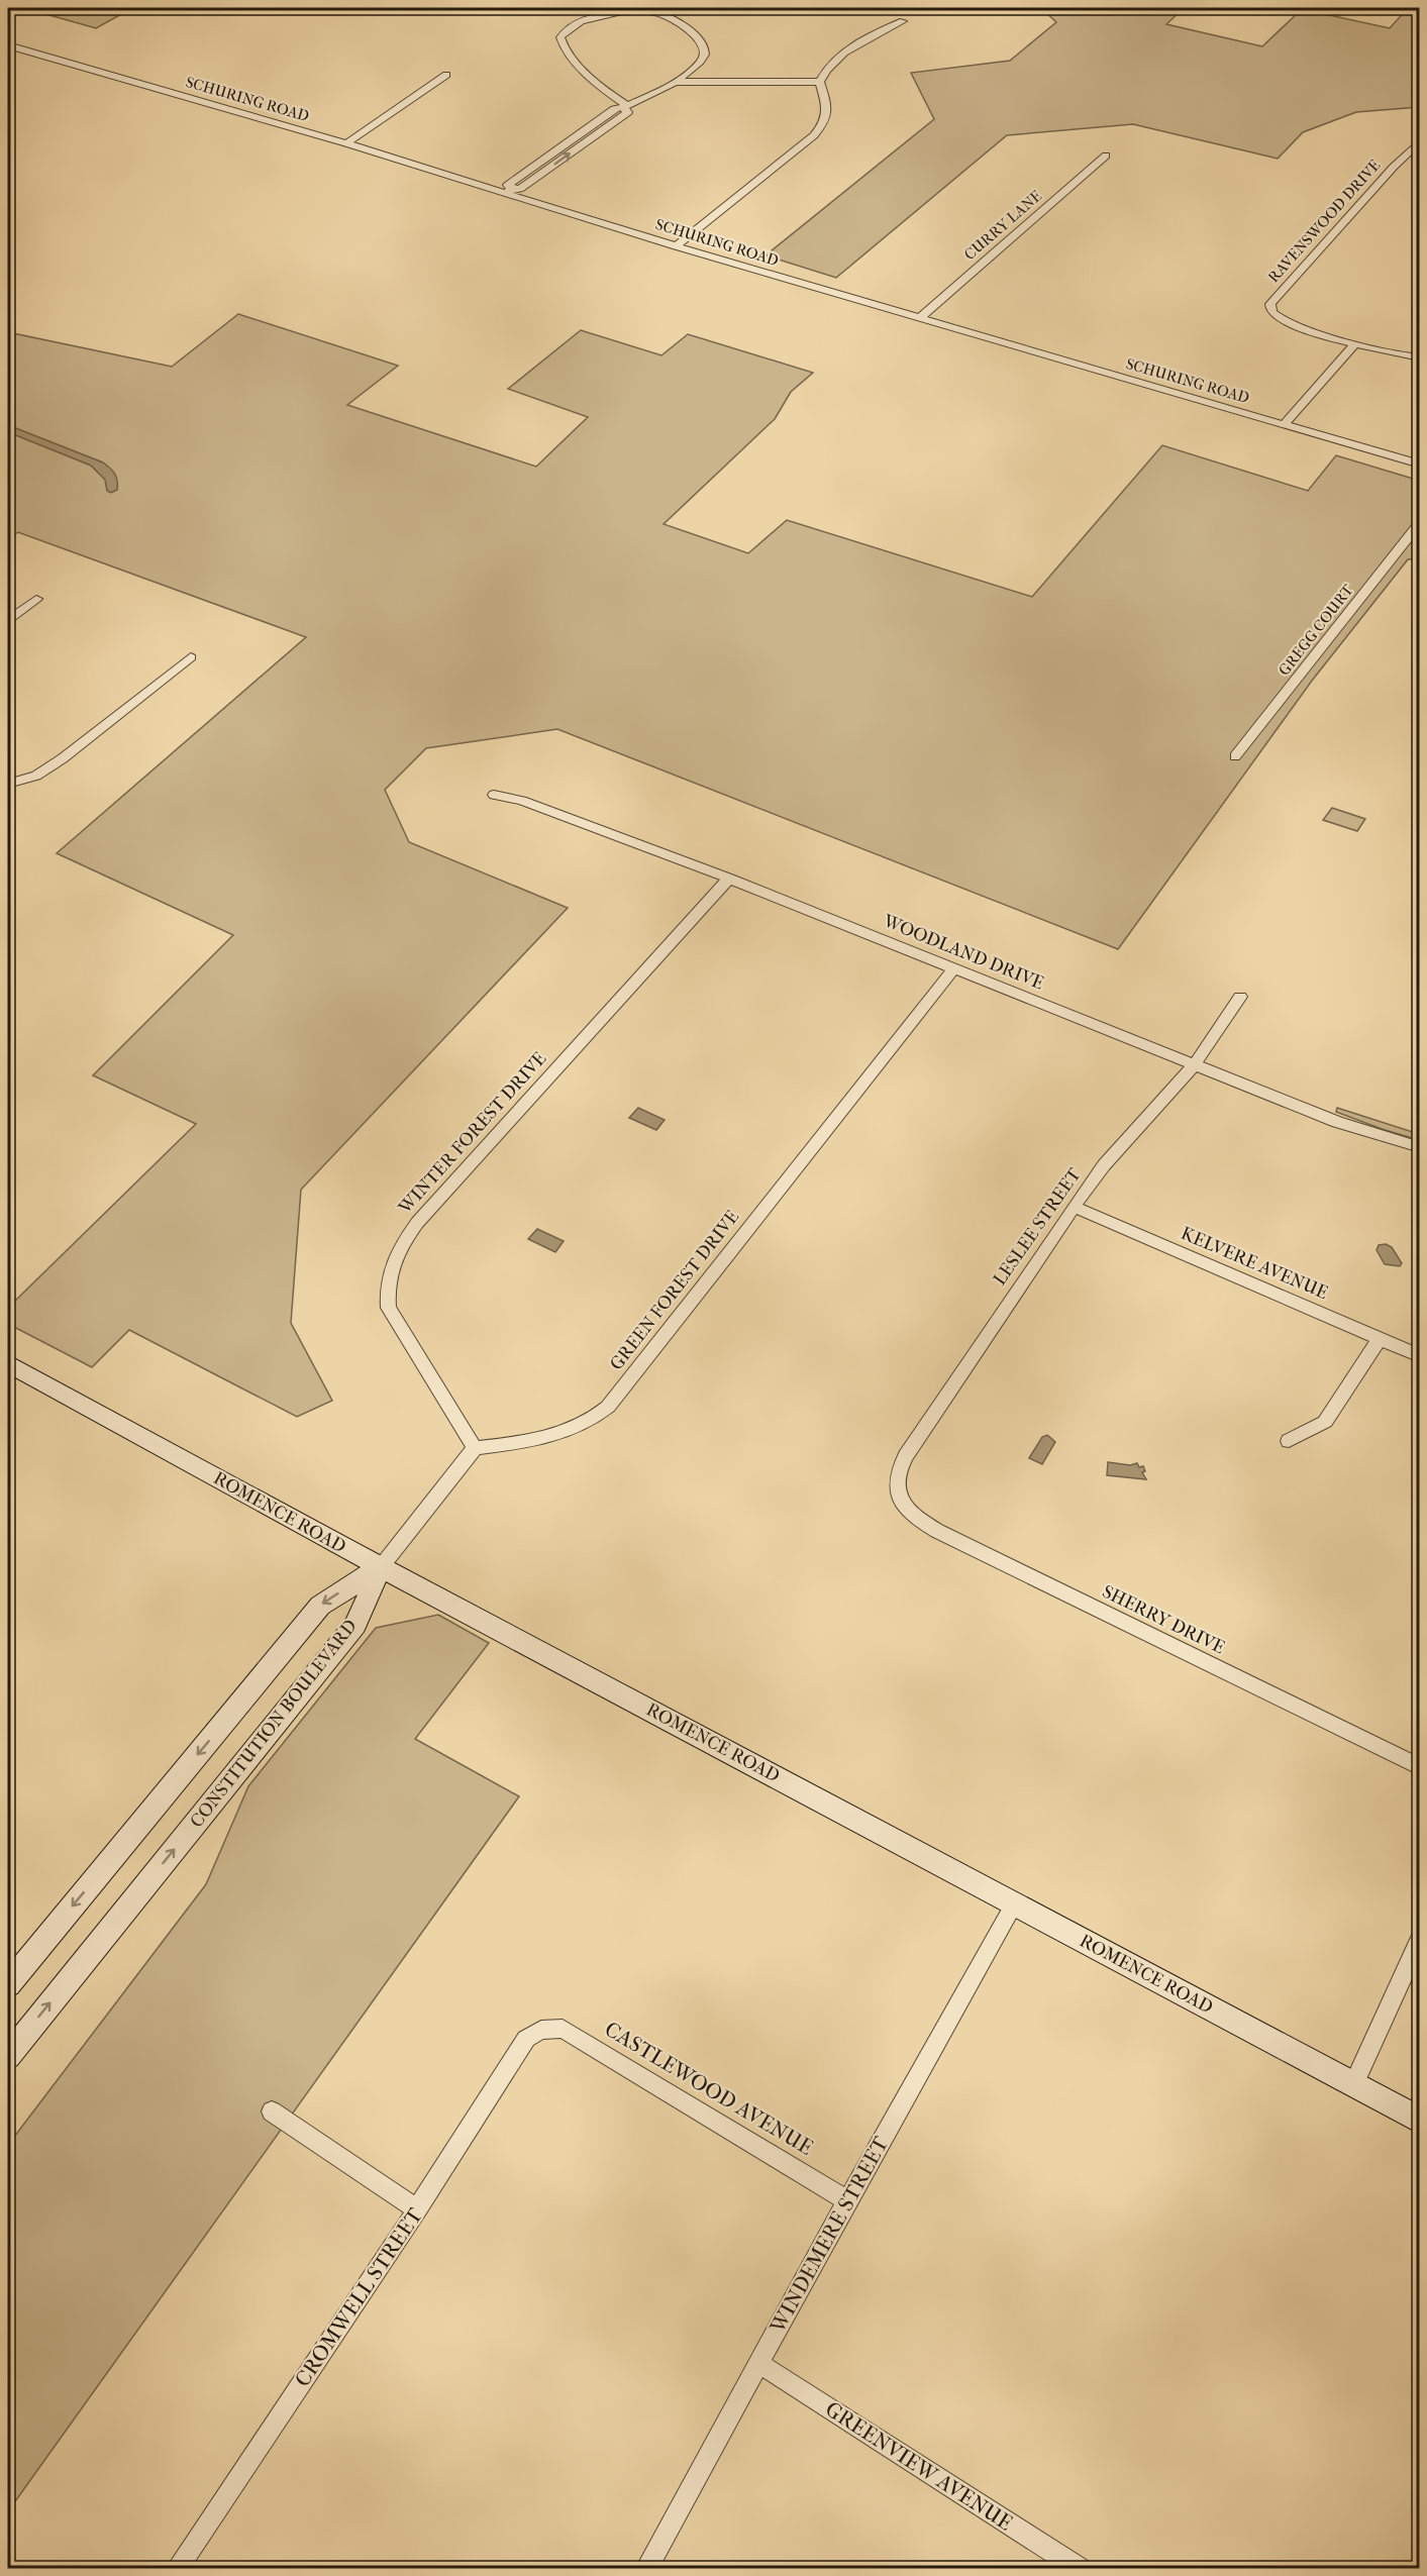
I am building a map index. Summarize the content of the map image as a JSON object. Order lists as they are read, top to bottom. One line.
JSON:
{"streets":{"street":["SCHURING ROAD","RAVENSWOOD DRIVE","CURRY LANE","GREGG COURT","WOODLAND DRIVE","WINTER FOREST DRIVE","LESLEE STREET","KELVERE AVENUE","GREEN FOREST DRIVE","ROMENCE ROAD","SHERRY DRIVE","CONSTITUTION BOULEVARD","CASTLEWOOD AVENUE","WINDEMERE STREET","CROMWELL STREET","GREENVIEW AVENUE"]},"crossings":[["SCHURING ROAD","CURRY LANE"],["WOODLAND DRIVE","WINTER FOREST DRIVE"],["WOODLAND DRIVE","LESLEE STREET"],["WOODLAND DRIVE","GREEN FOREST DRIVE"],["WINTER FOREST DRIVE","GREEN FOREST DRIVE"],["LESLEE STREET","KELVERE AVENUE"],["LESLEE STREET","SHERRY DRIVE"],["ROMENCE ROAD","CONSTITUTION BOULEVARD"],["ROMENCE ROAD","WINDEMERE STREET"],["CASTLEWOOD AVENUE","WINDEMERE STREET"],["CASTLEWOOD AVENUE","CROMWELL STREET"],["WINDEMERE STREET","GREENVIEW AVENUE"]]}
